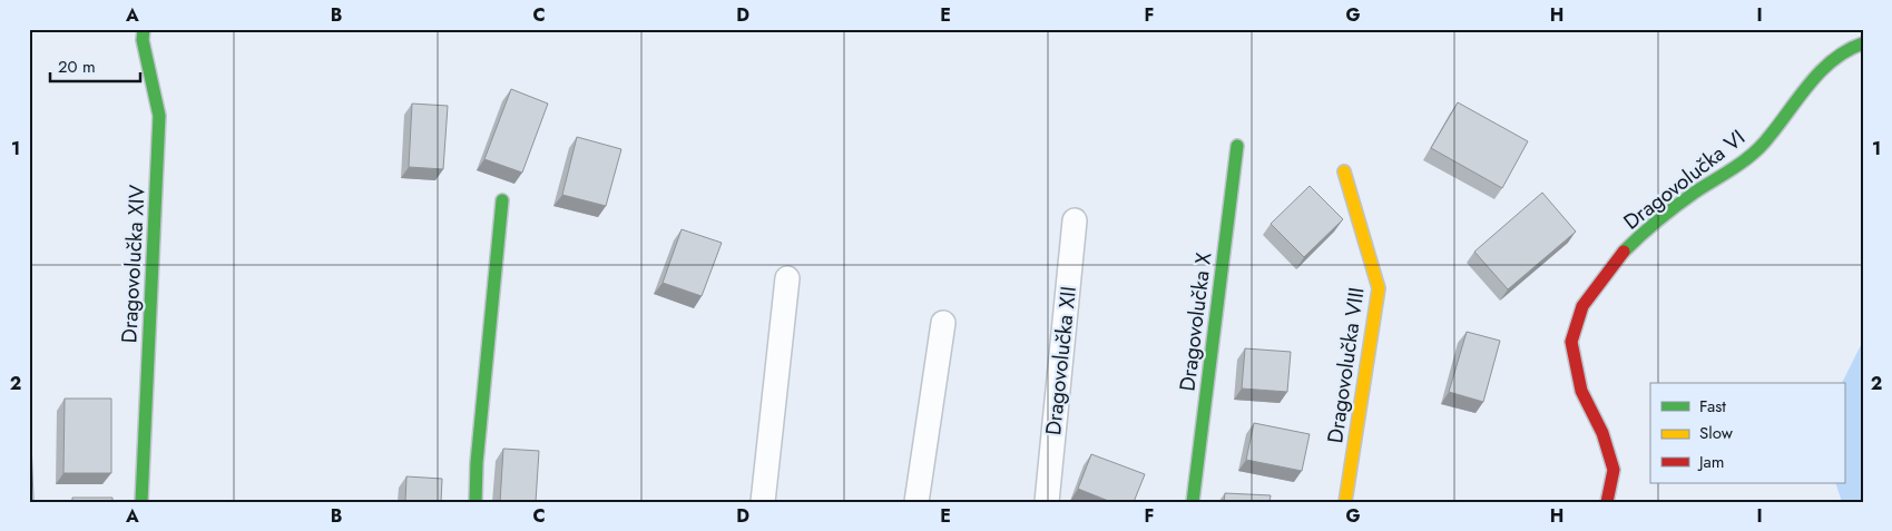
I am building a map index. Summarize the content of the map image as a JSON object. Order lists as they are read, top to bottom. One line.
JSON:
{"streets":{"street":["Dragovolučka VI","Dragovolučka XIV","Dragovolučka X","Dragovolučka XII","Dragovolučka VIII"]},"legend":["Fast","Slow","Jam"],"scale_bar":"20 m","grid":{"columns":["A","B","C","D","E","F","G","H","I"],"rows":["1","2"]}}
